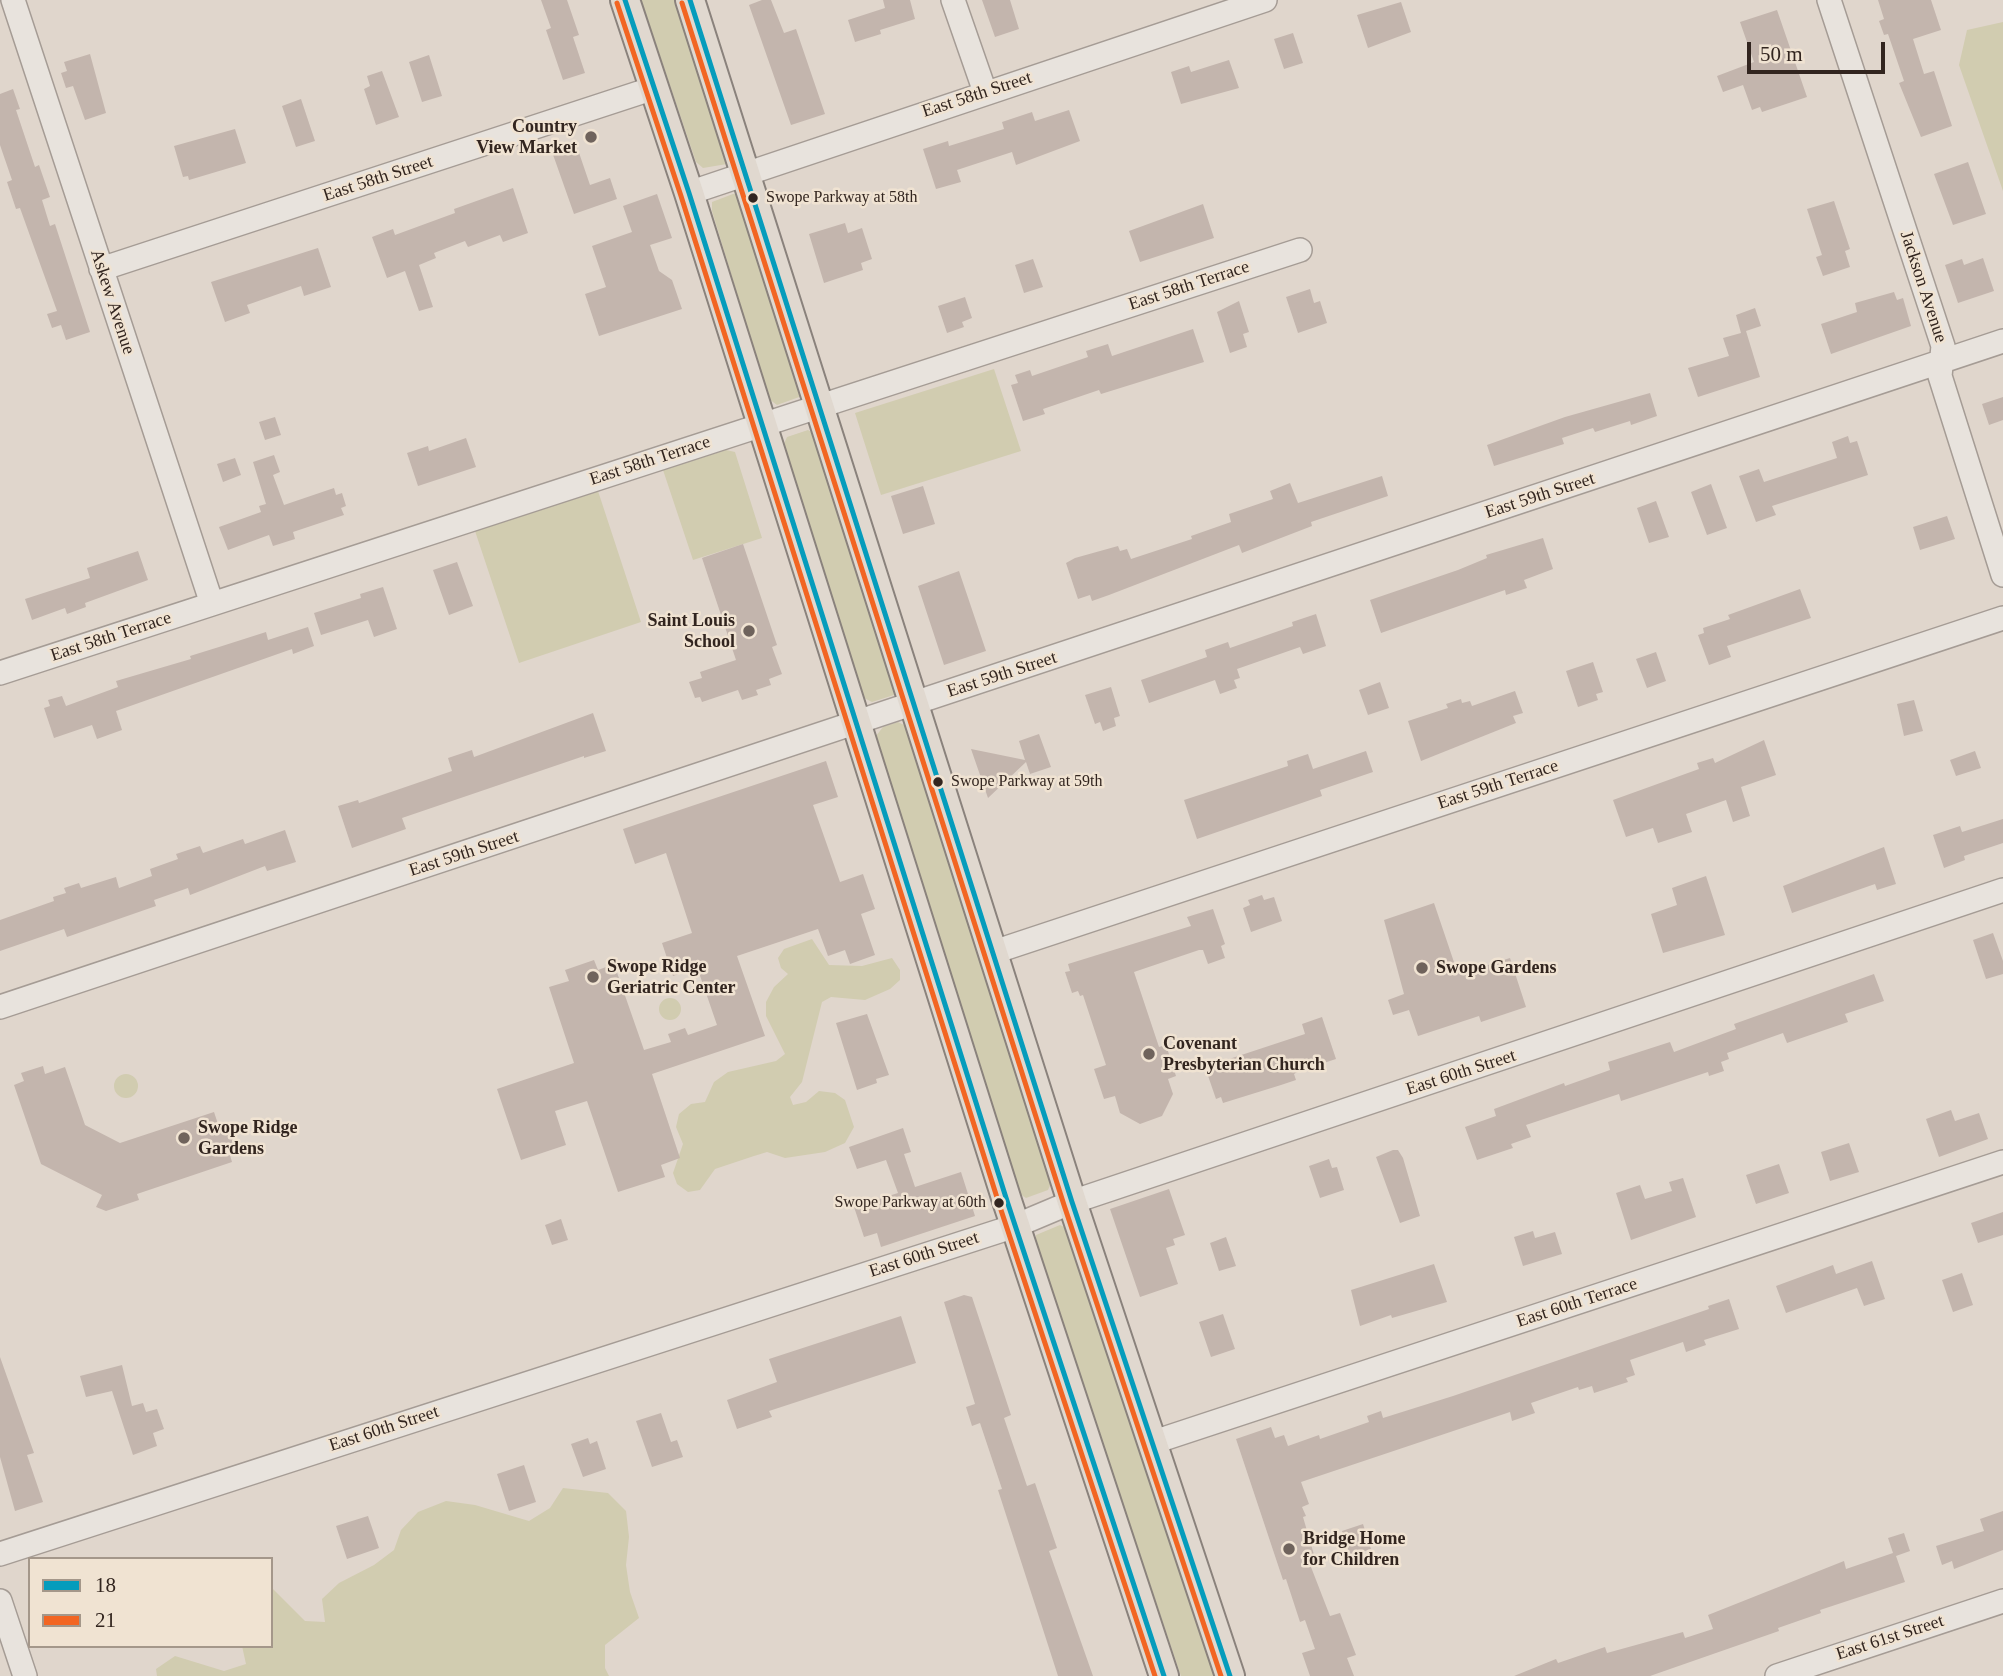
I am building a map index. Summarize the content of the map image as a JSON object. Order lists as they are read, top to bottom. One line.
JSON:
{"streets":{"street":["East 58th Street","East 58th Terrace","Jackson Avenue","Askew Avenue","East 59th Street","East 59th Terrace","East 60th Street","East 60th Terrace","East 61st Street"]},"crossings":[["East 58th Street","Askew Avenue"],["East 58th Terrace","Askew Avenue"],["Jackson Avenue","East 59th Street"]],"places":["Country View Market","Swope Parkway at 58th","Saint Louis School","Swope Parkway at 59th","Swope Gardens","Swope Ridge Geriatric Center","Covenant Presbyterian Church","Swope Ridge Gardens","Swope Parkway at 60th","Bridge Home for Children"],"lines":["transit line 18","transit line 21"],"legend":["18","21"],"scale_bar":"50 m"}
